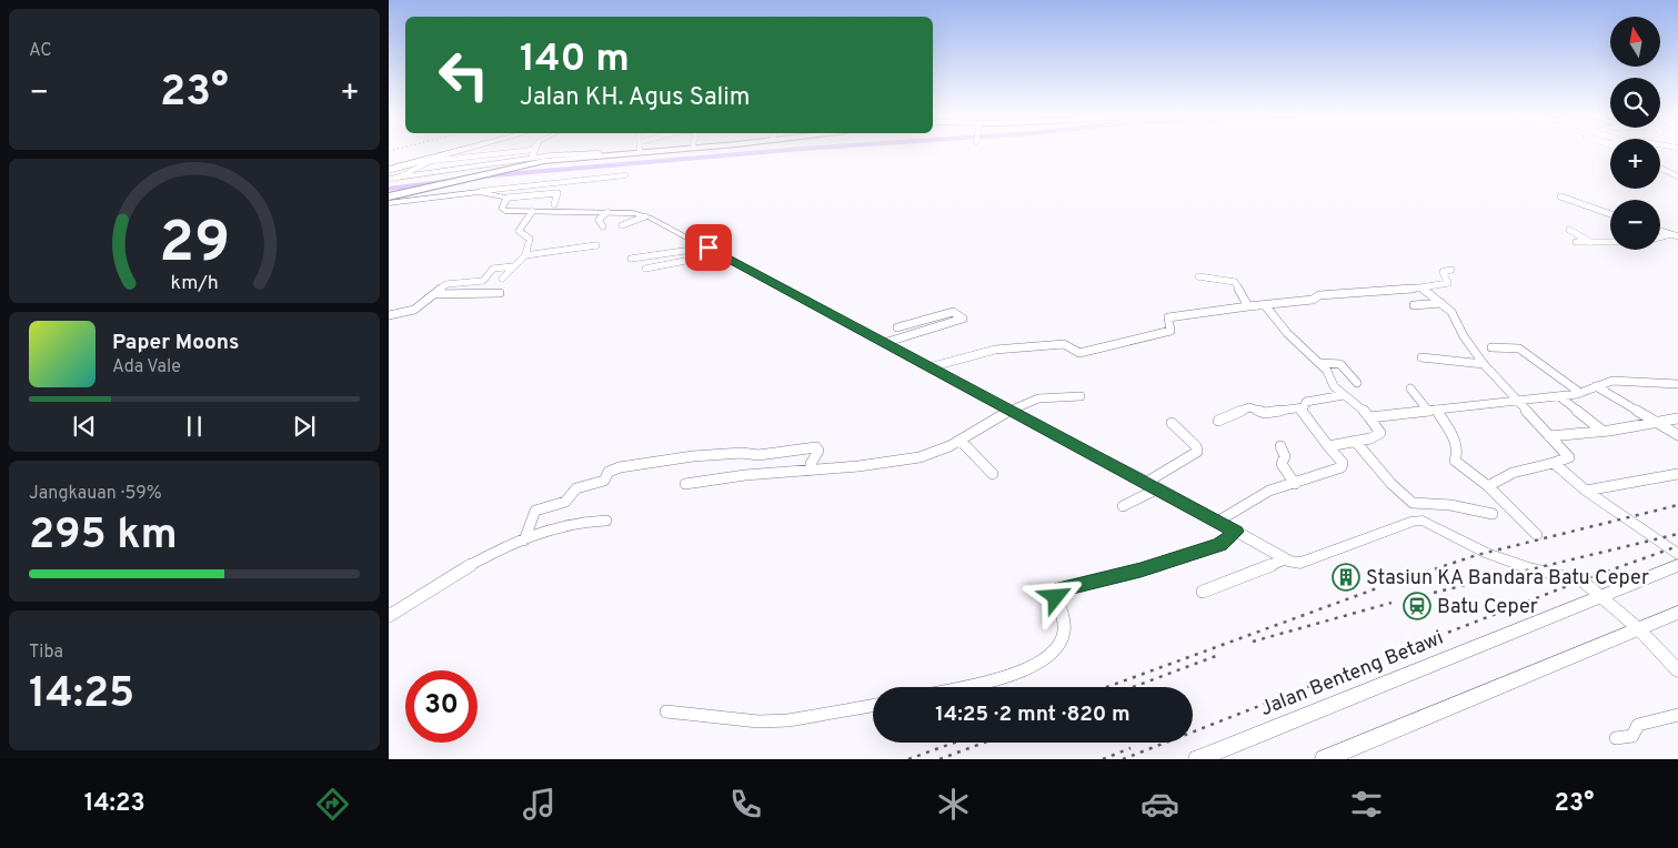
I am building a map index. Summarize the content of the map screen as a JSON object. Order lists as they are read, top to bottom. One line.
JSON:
{"streets":{"main road":["Jalan Benteng Betawi"]},"places":{"building":["Stasiun KA Bandara Batu Ceper"],"station":["Batu Ceper"]},"north":"top","page":{"tile":["AC",["Jangkauan · 59%","295 km"],["Tiba","14:25"]],"map_buttons":["+","−"],"turn":["140 m","Jalan KH. Agus Salim"],"heat":["−","23°","+"],"song":["Paper Moons","Ada Vale"],"limit":"30","trip":"14:25 · 2 mnt · 820 m","tabs":["14:23","23°"],"gauge":["29","km/h"]}}
